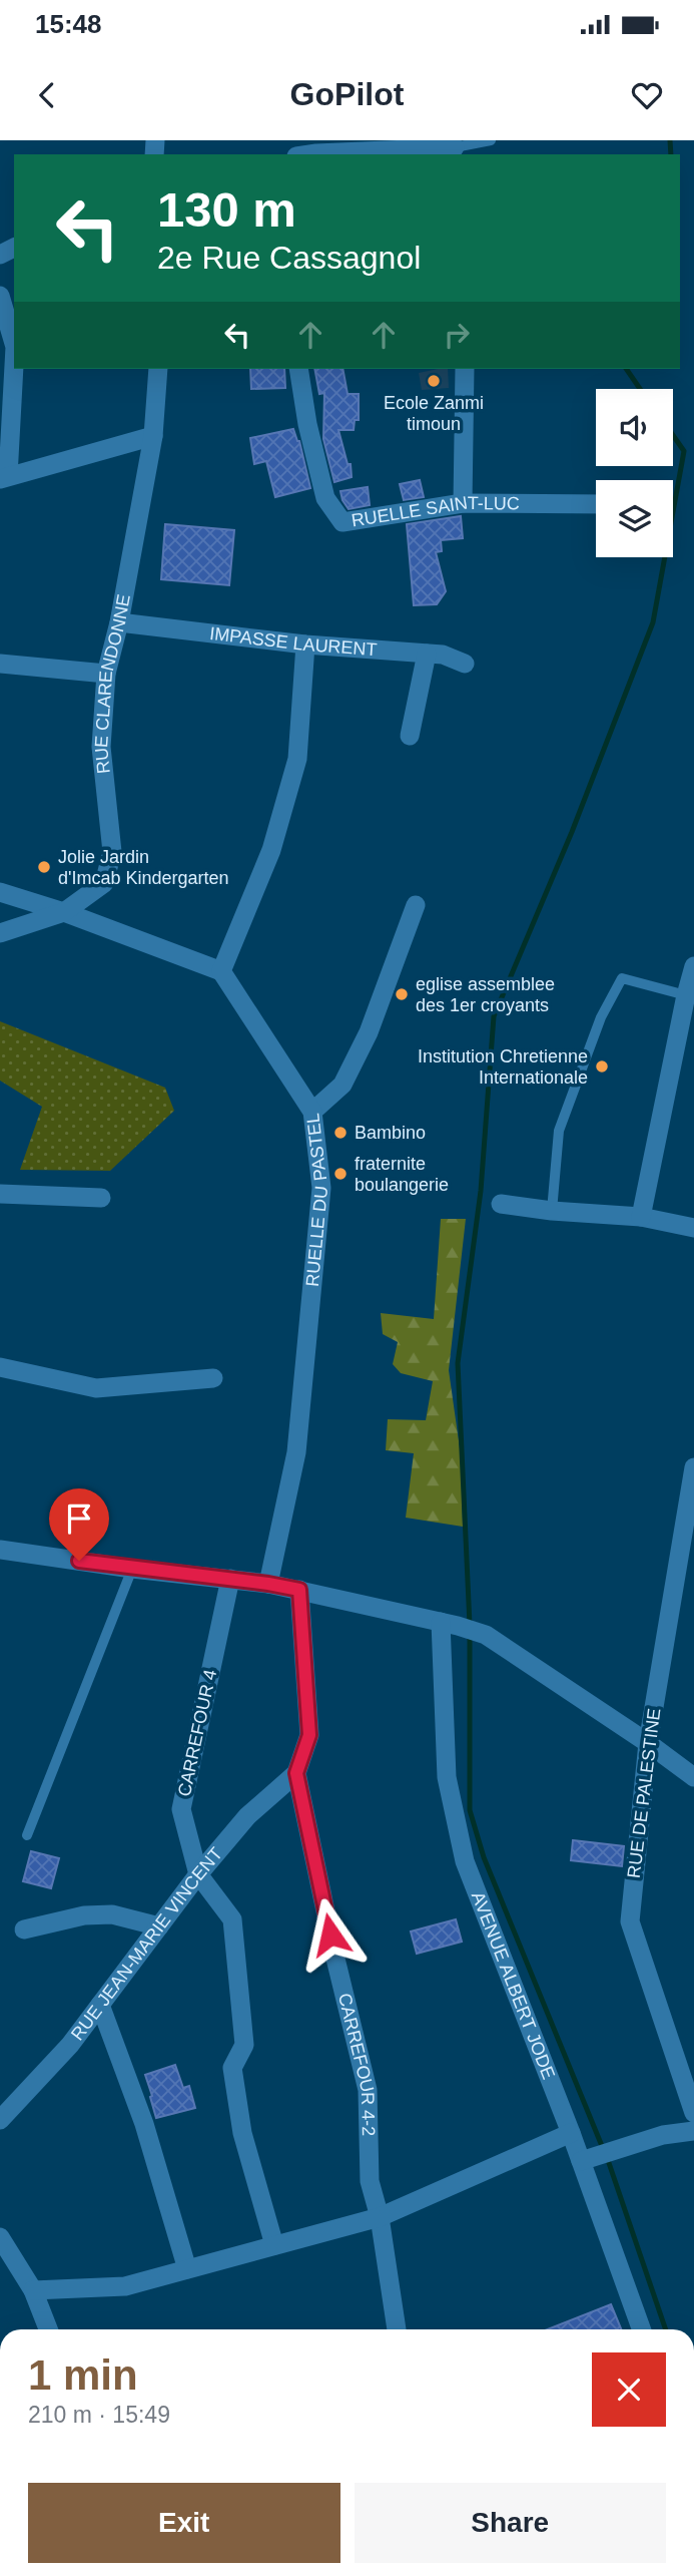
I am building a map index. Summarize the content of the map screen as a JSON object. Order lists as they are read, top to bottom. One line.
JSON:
{"streets":{"street":["RUELLE SAINT-LUC","IMPASSE LAURENT","RUE CLARENDONNE","RUELLE DU PASTEL","CARREFOUR 4","RUE DE PALESTINE","RUE JEAN-MARIE VINCENT","AVENUE ALBERT JODE","CARREFOUR 4-2"]},"crossings":[["IMPASSE LAURENT","RUE CLARENDONNE"],["CARREFOUR 4","RUE JEAN-MARIE VINCENT"],["RUE JEAN-MARIE VINCENT","CARREFOUR 4-2"]],"places":["Ecole Zanmi timoun","Jolie Jardin d'Imcab Kindergarten","eglise assemblee des 1er croyants","Institution Chretienne Internationale","Bambino","fraternite boulangerie"],"page":{"status":"15:48","header":"GoPilot","turn":["130 m","2e Rue Cassagnol"],"heading":["1 min","210 m · 15:49"],"buttons":["Exit","Share"]}}
